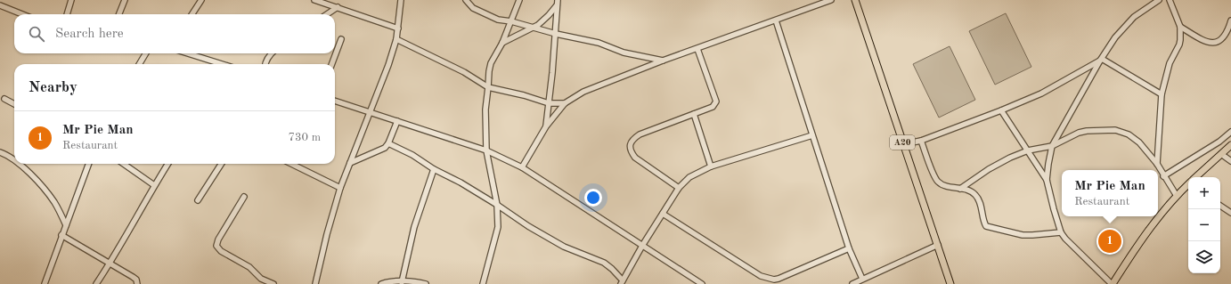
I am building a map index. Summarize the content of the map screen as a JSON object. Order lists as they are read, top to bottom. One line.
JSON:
{"streets":{"main road":["A20"]},"page":{"search":"Search here","heading":"Nearby","list":[{"mark":"1","name":"Mr Pie Man","note":"Restaurant","value":"730 m"}],"popup":["Mr Pie Man","Restaurant"],"map_buttons":["+","−"],"pins":"1"}}
